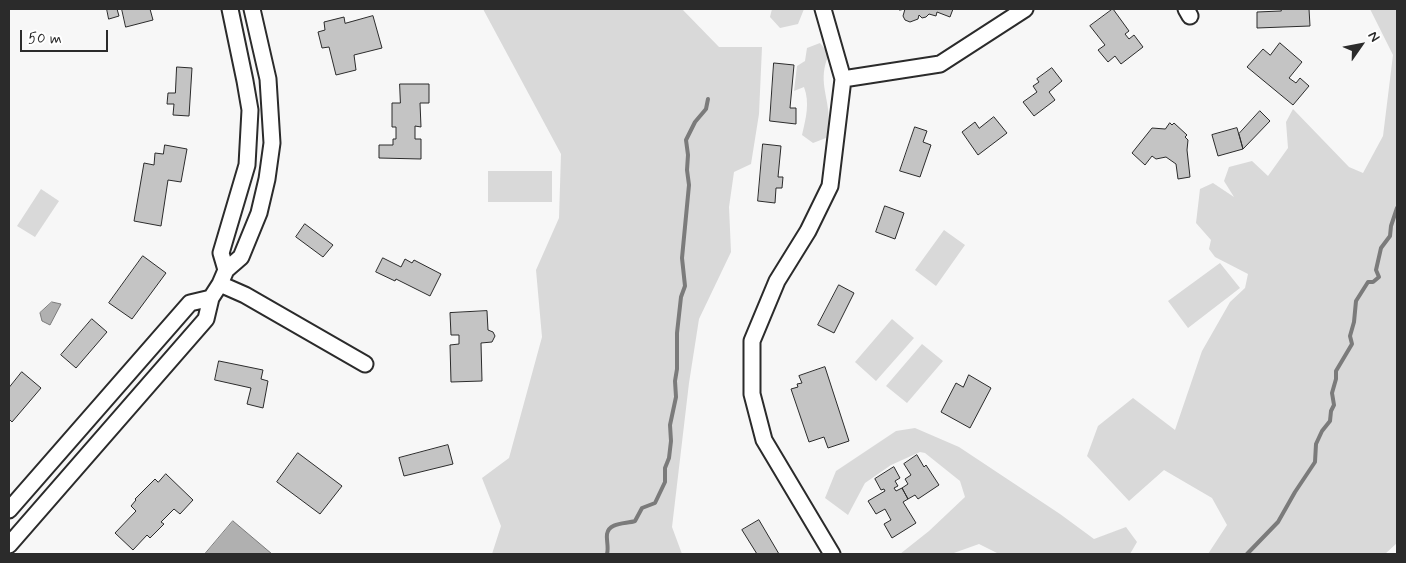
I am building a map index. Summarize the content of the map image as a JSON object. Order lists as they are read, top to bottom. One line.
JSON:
{"scale_bar":"50 m","north":"top right"}
